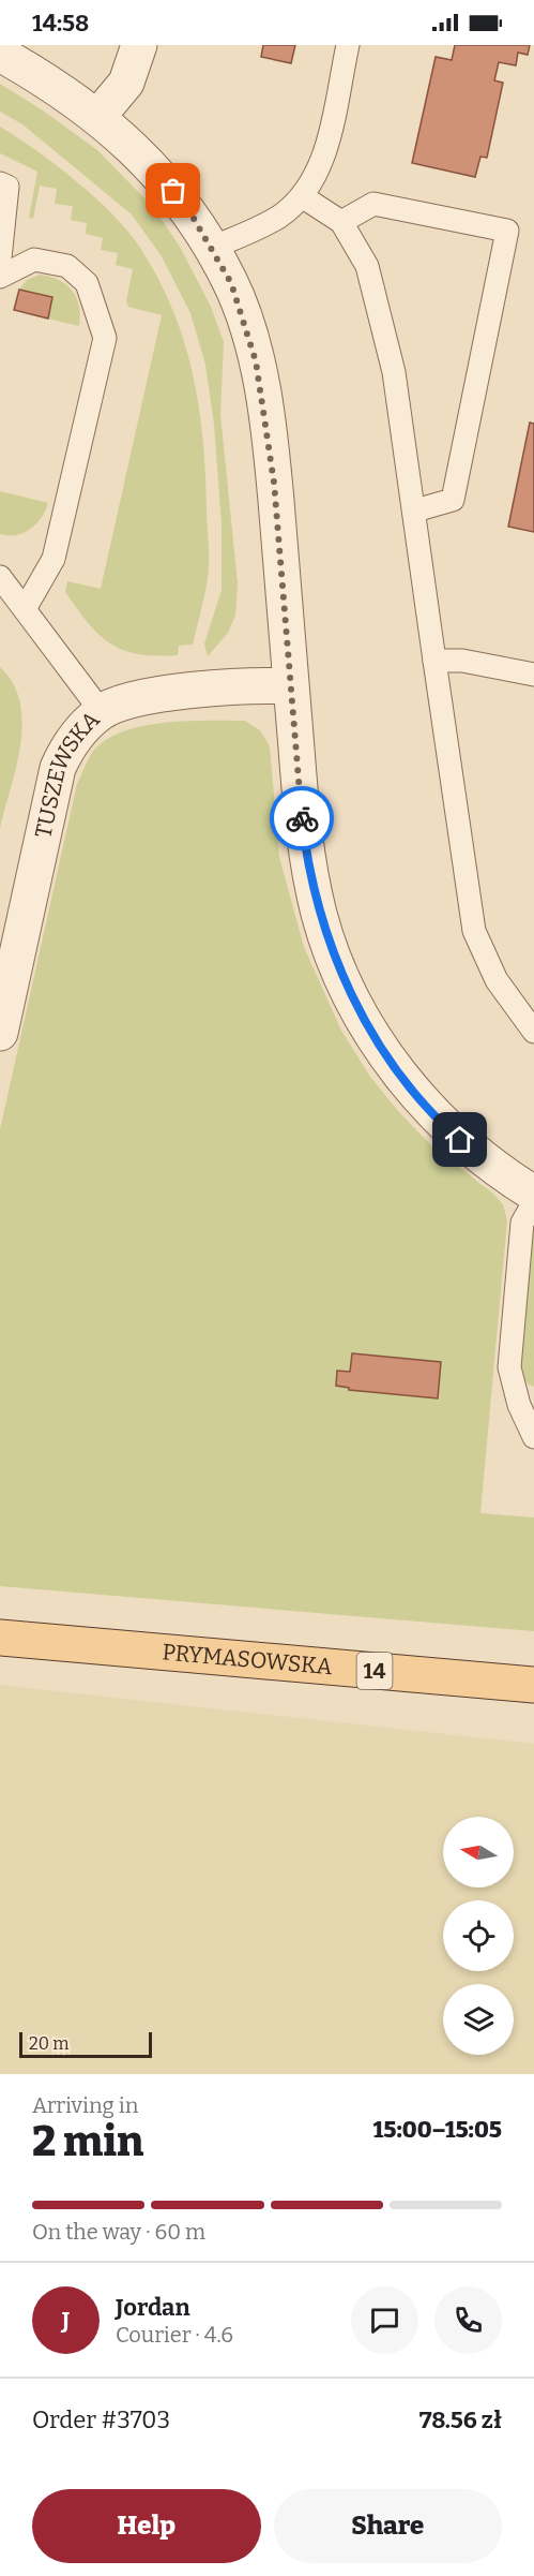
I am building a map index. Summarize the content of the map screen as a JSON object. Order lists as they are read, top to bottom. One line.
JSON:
{"streets":{"main road":["PRYMASOWSKA","14"],"street":["TUSZEWSKA"]},"scale_bar":"20 m","north":"left","page":{"status":"14:58","scale":"20 m","heading":["2 min","Arriving in","15:00–15:05"],"panel":["Jordan","Courier · 4.6","Order #3703","78.56 zł"],"bar":"On the way · 60 m","round":"J","buttons":["Help","Share"]}}
